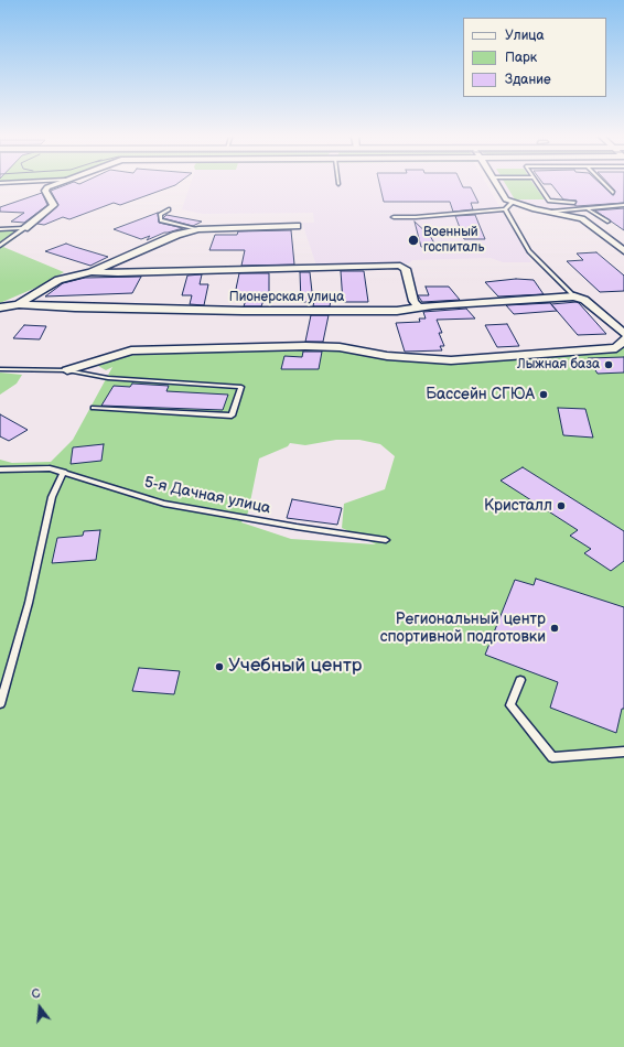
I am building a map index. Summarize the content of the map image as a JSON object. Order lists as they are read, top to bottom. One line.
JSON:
{"streets":{"street":["Пионерская улица"],"lane":["5-я Дачная улица"]},"places":["Военный госпиталь","Лыжная база","Бассейн СГЮА","Кристалл","Региональный центр спортивной подготовки","Учебный центр"],"legend":["Улица","Парк","Здание"],"north":"top"}
